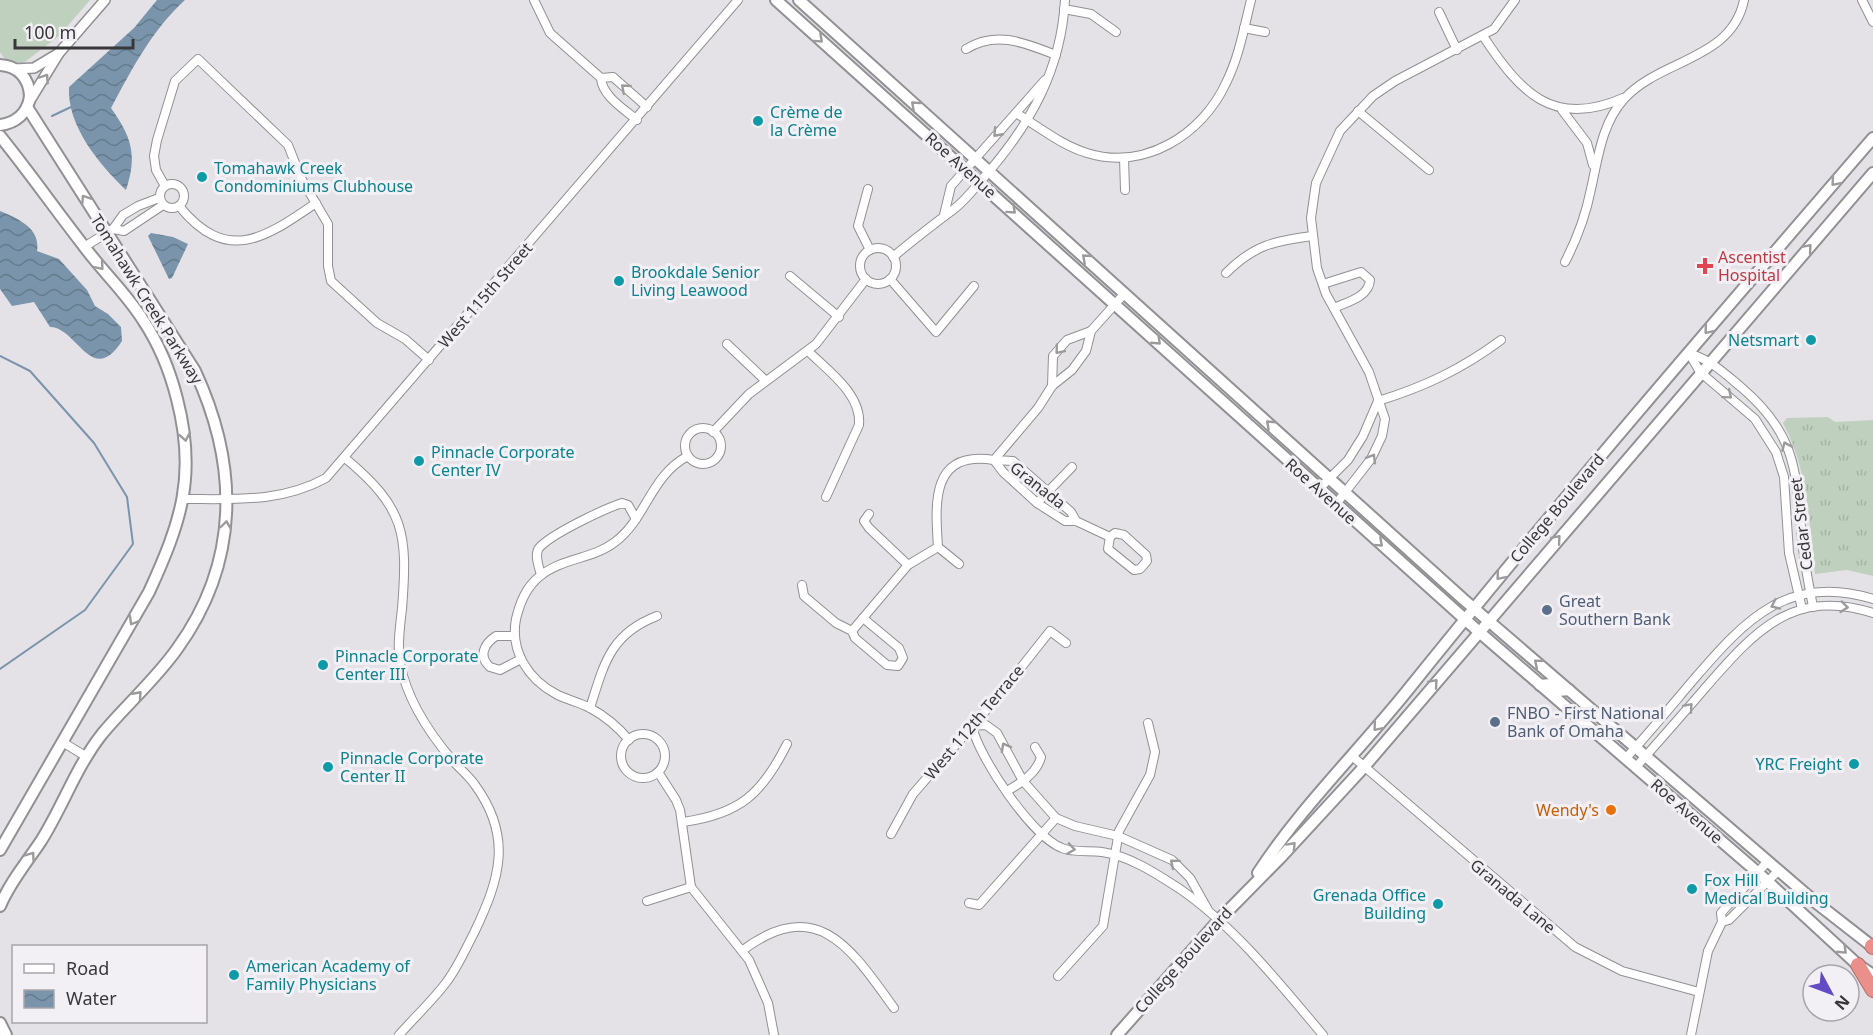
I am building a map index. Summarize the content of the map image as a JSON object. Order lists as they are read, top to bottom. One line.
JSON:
{"streets":{"main road":["Roe Avenue","Tomahawk Creek Parkway","College Boulevard"],"street":["West 115th Street","Granada","Cedar Street","West 112th Terrace","Granada Lane"]},"crossings":[["Roe Avenue","College Boulevard"],["West 115th Street","Tomahawk Creek Parkway"],["College Boulevard","Cedar Street"],["College Boulevard","Granada Lane"]],"places":{"other":["Crème de la Crème","Tomahawk Creek Condominiums Clubhouse","Brookdale Senior Living Leawood","Netsmart","Pinnacle Corporate Center IV","Great Southern Bank","Pinnacle Corporate Center III","FNBO - First National Bank of Omaha","YRC Freight","Pinnacle Corporate Center II","Wendy's","Fox Hill Medical Building","Grenada Office Building","American Academy of Family Physicians"],"health":["Ascentist Hospital"]},"legend":["Road","Water"],"scale_bar":"100 m","north":"bottom right"}
